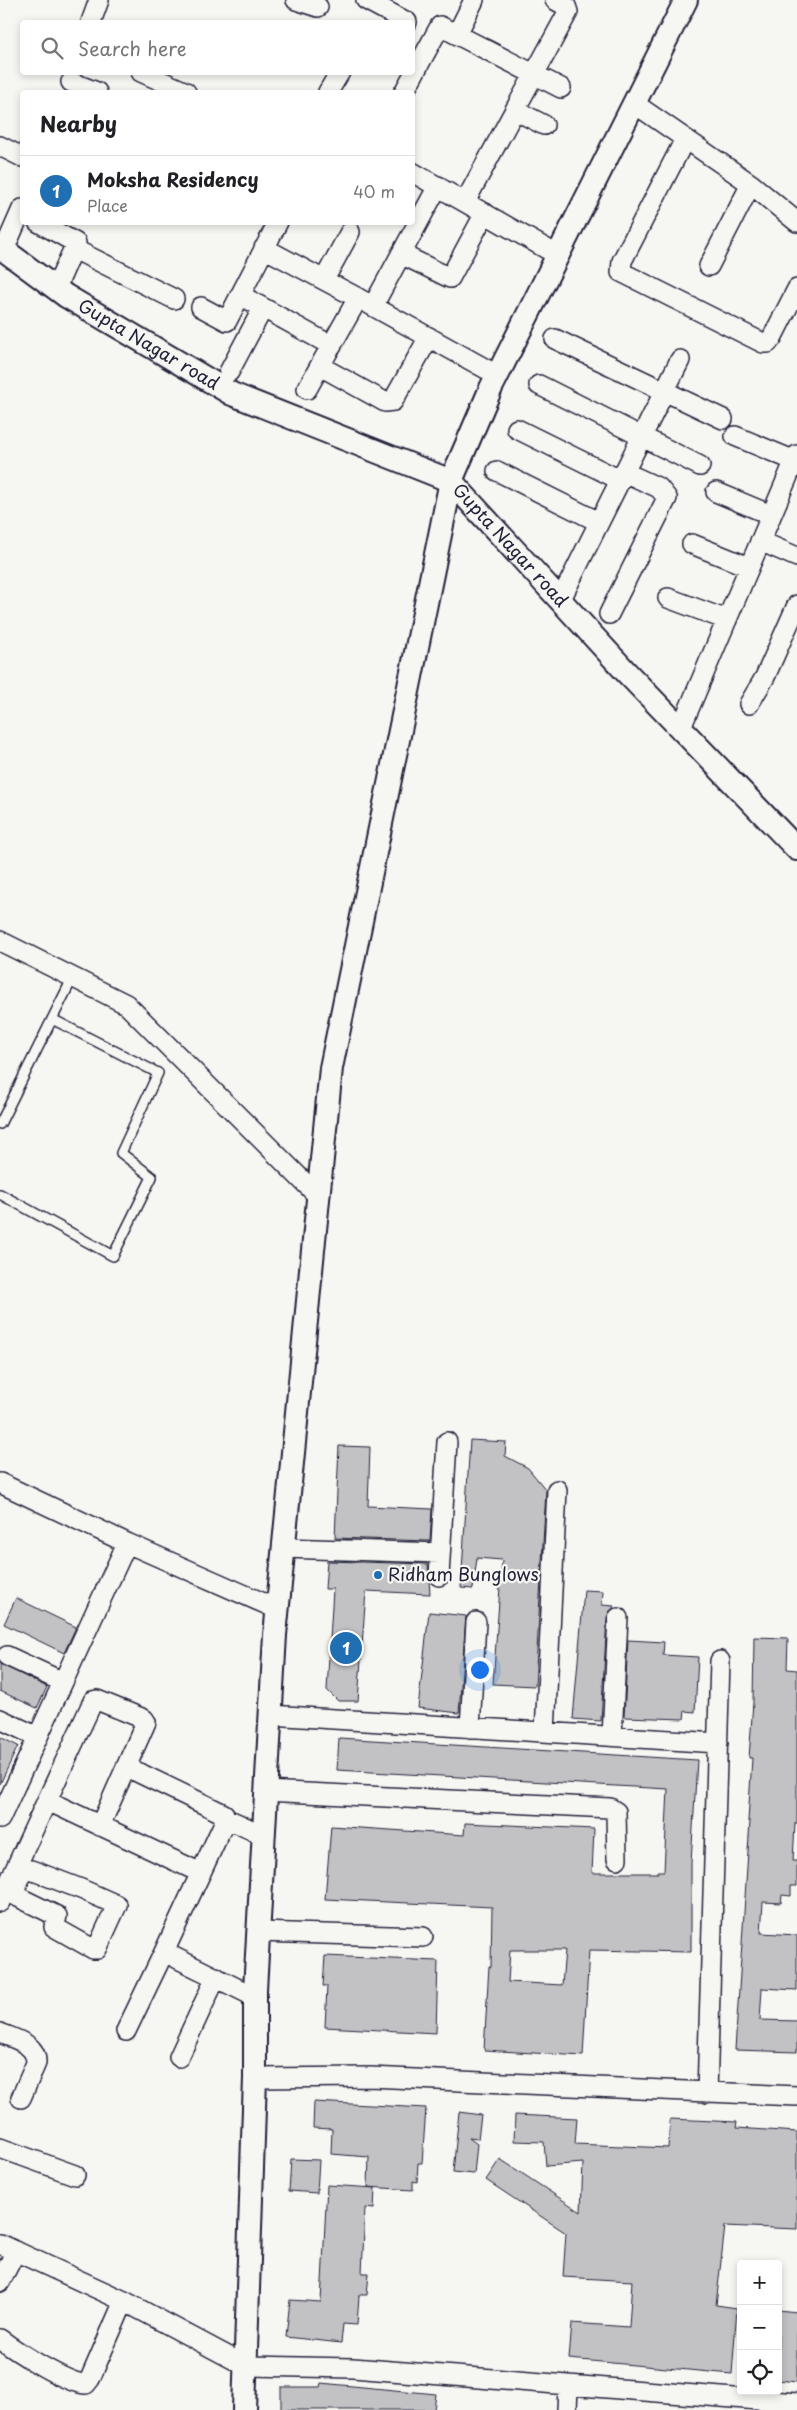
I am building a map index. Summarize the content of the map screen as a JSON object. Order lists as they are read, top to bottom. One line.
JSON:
{"streets":{"street":["Gupta Nagar road"]},"places":["Ridham Bunglows"],"page":{"search":"Search here","heading":"Nearby","list":[{"mark":"1","name":"Moksha Residency","note":"Place","value":"40 m"}],"pins":"1","map_buttons":["+","−"]}}
